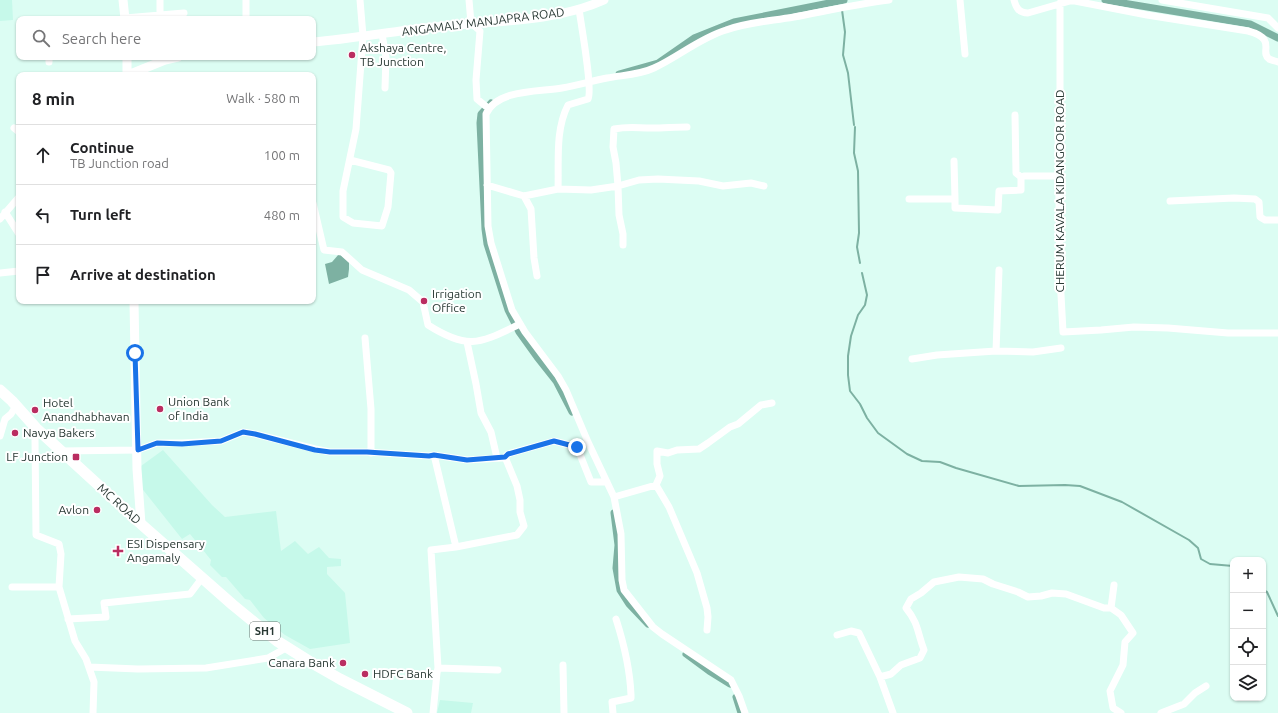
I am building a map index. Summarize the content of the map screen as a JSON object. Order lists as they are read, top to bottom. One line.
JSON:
{"streets":{"main road":["ANGAMALY MANJAPRA ROAD","MC ROAD","SH1"],"street":["CHERUM KAVALA KIDANGOOR ROAD"]},"places":{"other":["Akshaya Centre, TB Junction","Irrigation Office","Union Bank of India","Hotel Anandhabhavan","Navya Bakers","Avlon","Canara Bank","HDFC Bank"],"transit":["LF Junction"],"health":["ESI Dispensary Angamaly"]},"page":{"search":"Search here","heading":["8 min","Walk · 580 m"],"list":[["Continue","TB Junction road","100 m"],["Turn left","480 m"],"Arrive at destination"],"map_buttons":["+","−"]}}
